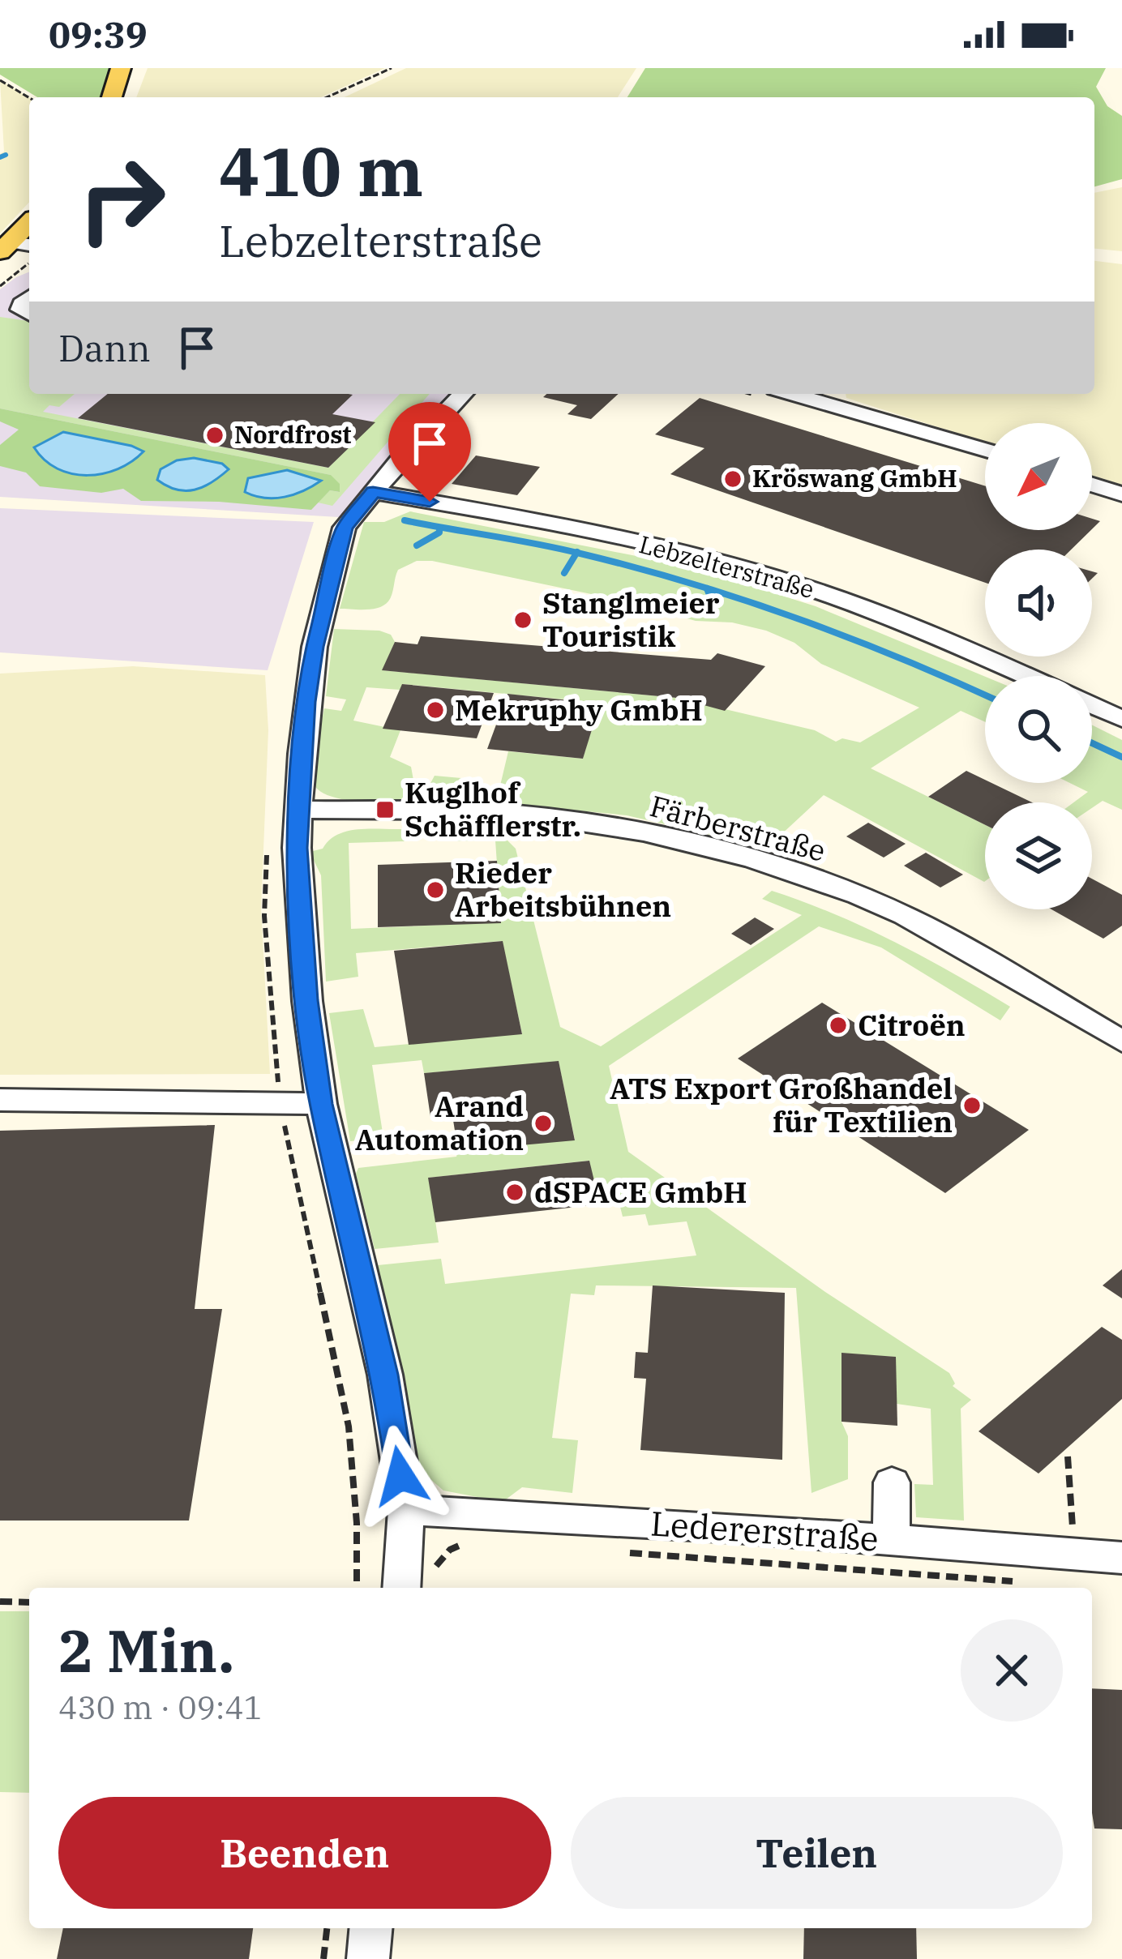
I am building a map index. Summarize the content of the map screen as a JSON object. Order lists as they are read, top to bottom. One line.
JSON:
{"streets":{"street":["Lebzelterstraße","Färberstraße","Ledererstraße"]},"places":{"other":["Nordfrost","Kröswang GmbH","Stanglmeier Touristik","Mekruphy GmbH","Rieder Arbeitsbühnen","Citroën","ATS Export Großhandel für Textilien","Arand Automation","dSPACE GmbH"],"transit":["Kuglhof Schäfflerstr."]},"north":"bottom left","page":{"status":"09:39","turn":["410 m","Lebzelterstraße"],"then":"Dann","heading":["2 Min.","430 m · 09:41"],"buttons":["Beenden","Teilen"]}}
